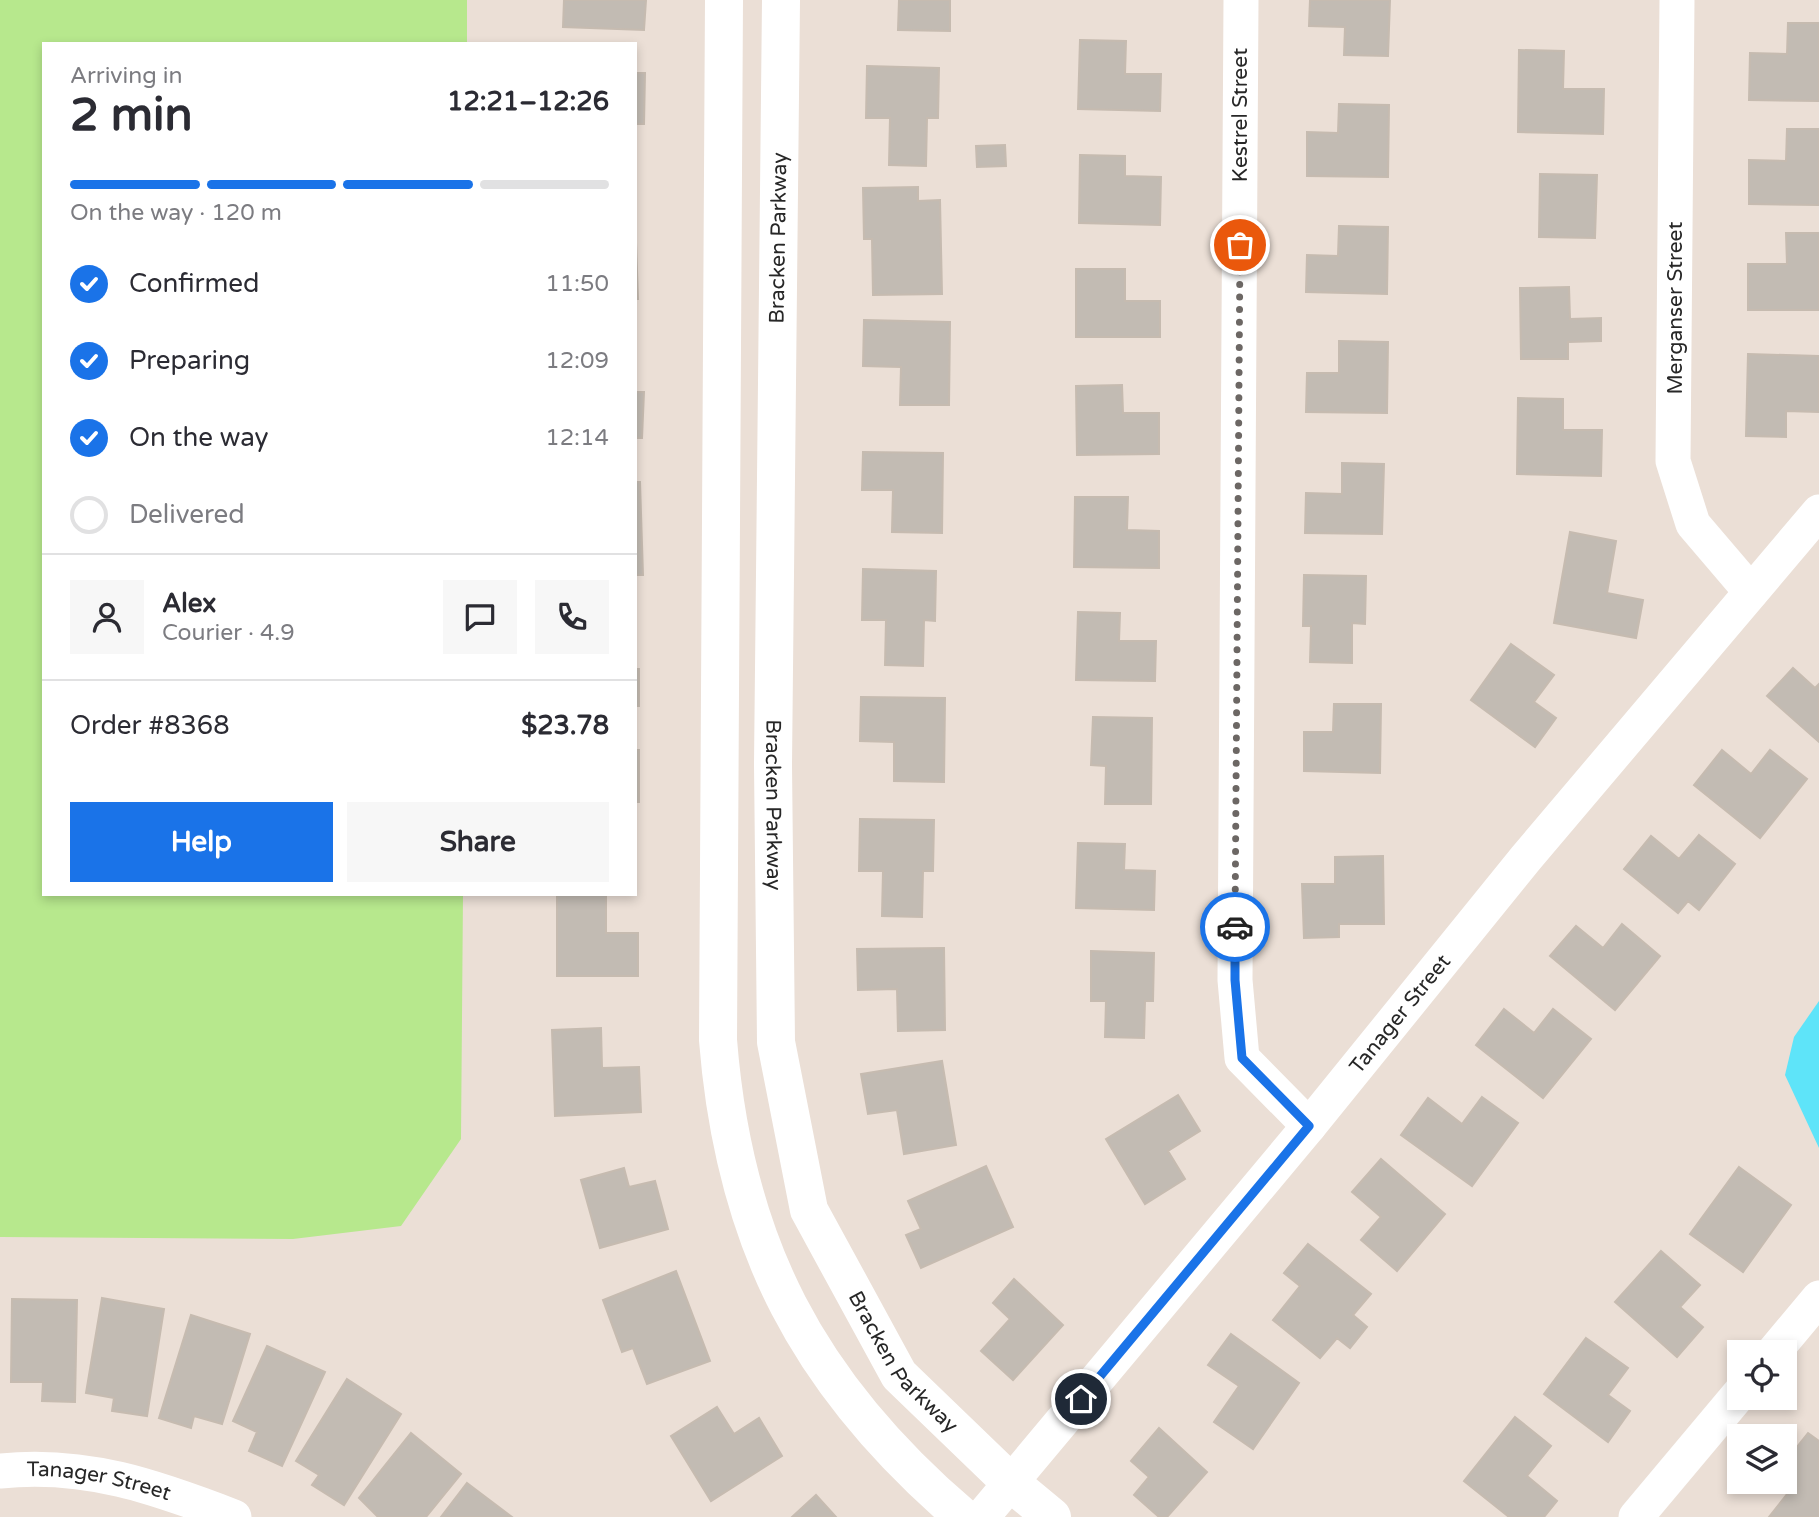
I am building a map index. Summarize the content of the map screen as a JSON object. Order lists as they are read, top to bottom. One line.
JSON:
{"streets":{"street":["Kestrel Street","Bracken Parkway","Merganser Street","Tanager Street"]},"crossings":[["Kestrel Street","Tanager Street"],["Bracken Parkway","Tanager Street"],["Merganser Street","Tanager Street"]],"page":{"heading":["2 min","Arriving in","12:21–12:26"],"panel":["Alex","Courier · 4.9","Order #8368","$23.78"],"bar":"On the way · 120 m","list":[["Confirmed","11:50"],["Preparing","12:09"],["On the way","12:14"],"Delivered"],"buttons":["Help","Share"]}}
